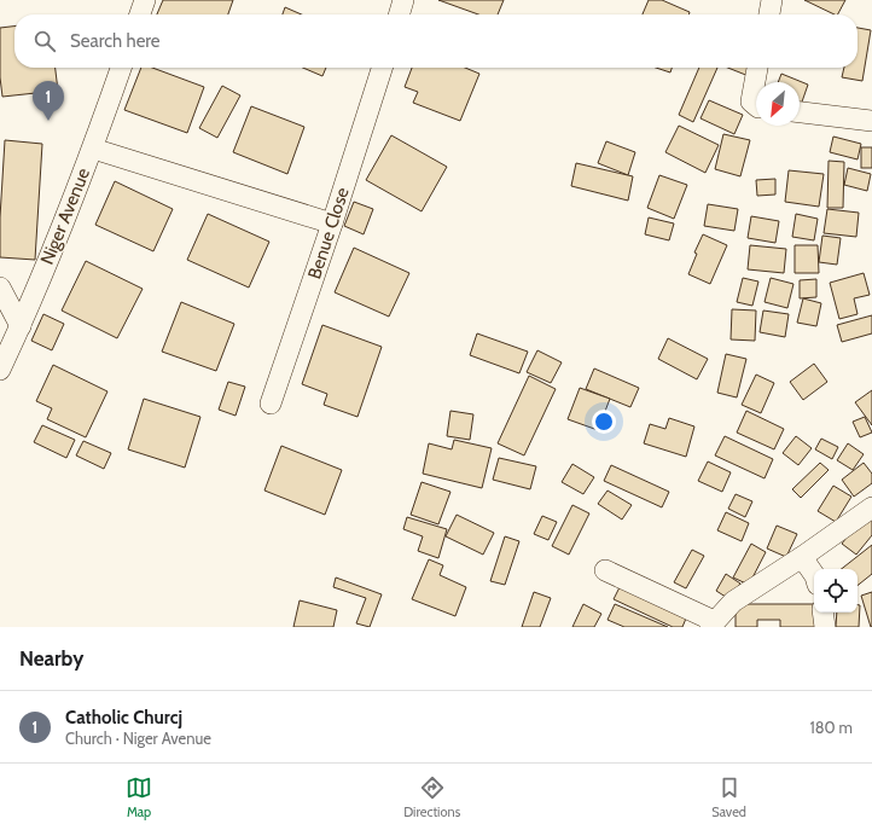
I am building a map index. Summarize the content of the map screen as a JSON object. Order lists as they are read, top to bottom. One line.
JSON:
{"streets":{"street":["Niger Avenue","Benue Close"]},"north":"bottom left","page":{"search":"Search here","pins":"1","heading":"Nearby","list":[{"mark":"1","name":"Catholic Churcj","note":"Church · Niger Avenue","value":"180 m"}],"nav":["Map","Directions","Saved"]}}
